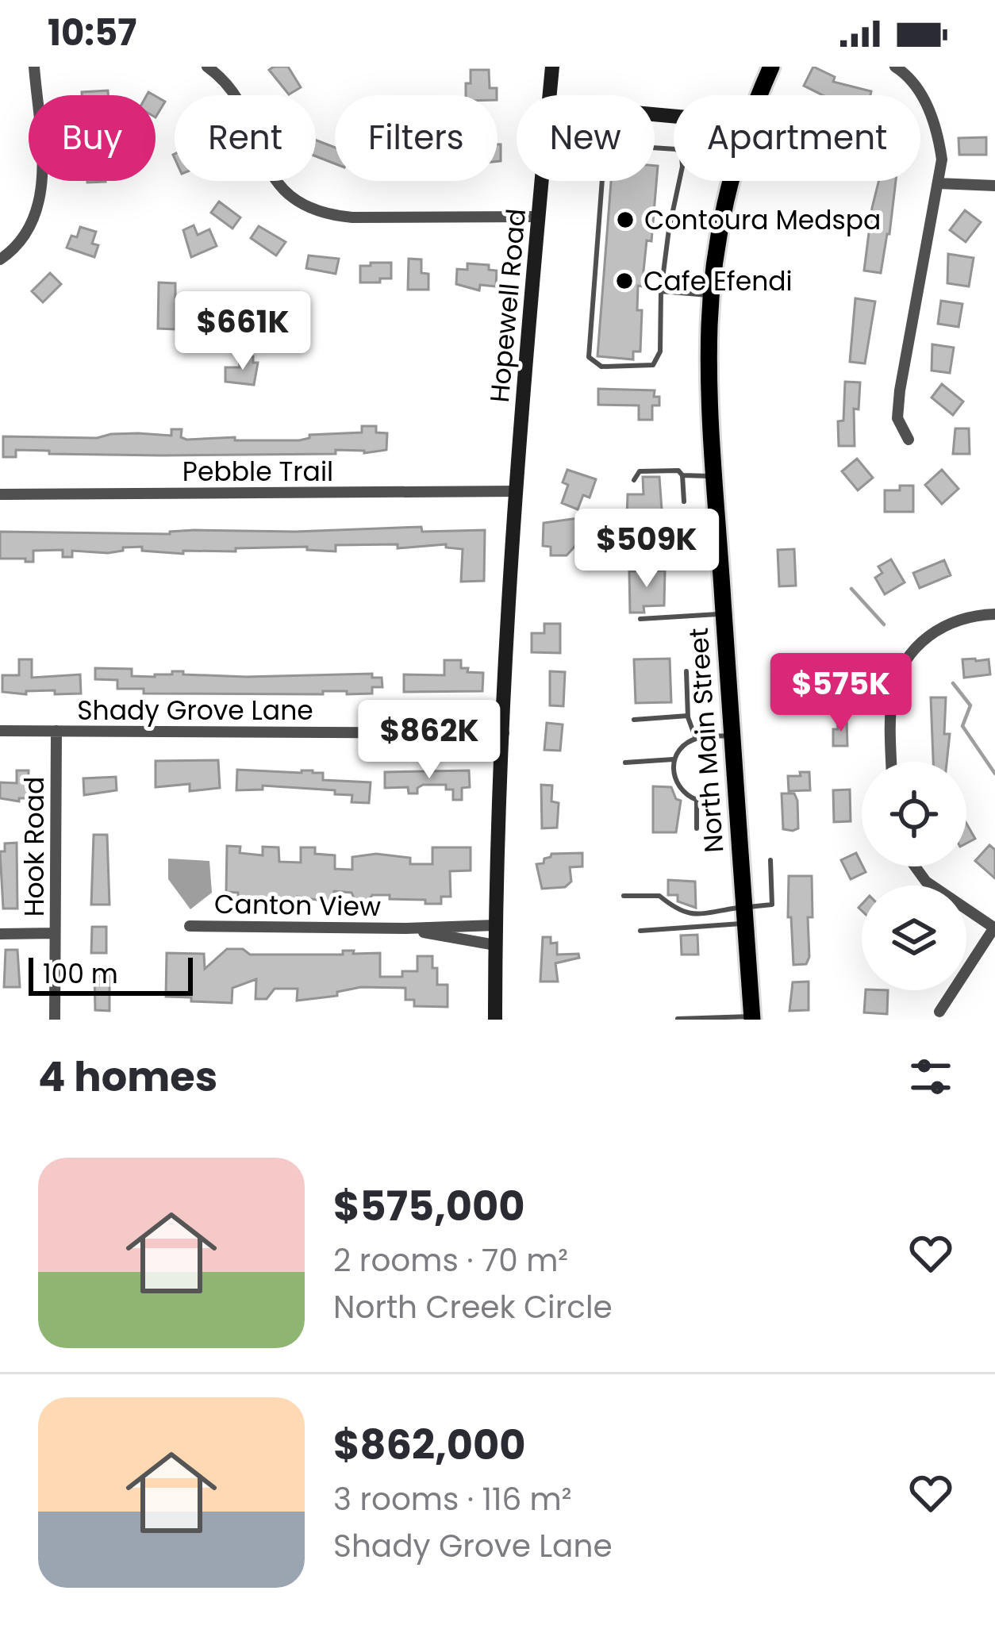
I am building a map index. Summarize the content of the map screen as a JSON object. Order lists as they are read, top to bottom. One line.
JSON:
{"streets":{"main road":["North Main Street"],"street":["Hopewell Road","Pebble Trail","Shady Grove Lane","Hook Road","Canton View"]},"crossings":[["Hopewell Road","Pebble Trail"],["Hopewell Road","Shady Grove Lane"],["Hopewell Road","Canton View"],["Shady Grove Lane","Hook Road"]],"places":["Contoura Medspa","Cafe Efendi"],"scale_bar":"100 m","page":{"status":"10:57","chip":["Buy","Rent","Filters","New","Apartment"],"price":["$661K","$509K","$575K","$862K"],"scale":"100 m","heading":"4 homes","list":[{"name":"$575,000","note":"2 rooms · 70 m² · North Creek Circle"},{"name":"$862,000","note":"3 rooms · 116 m² · Shady Grove Lane"}]}}
